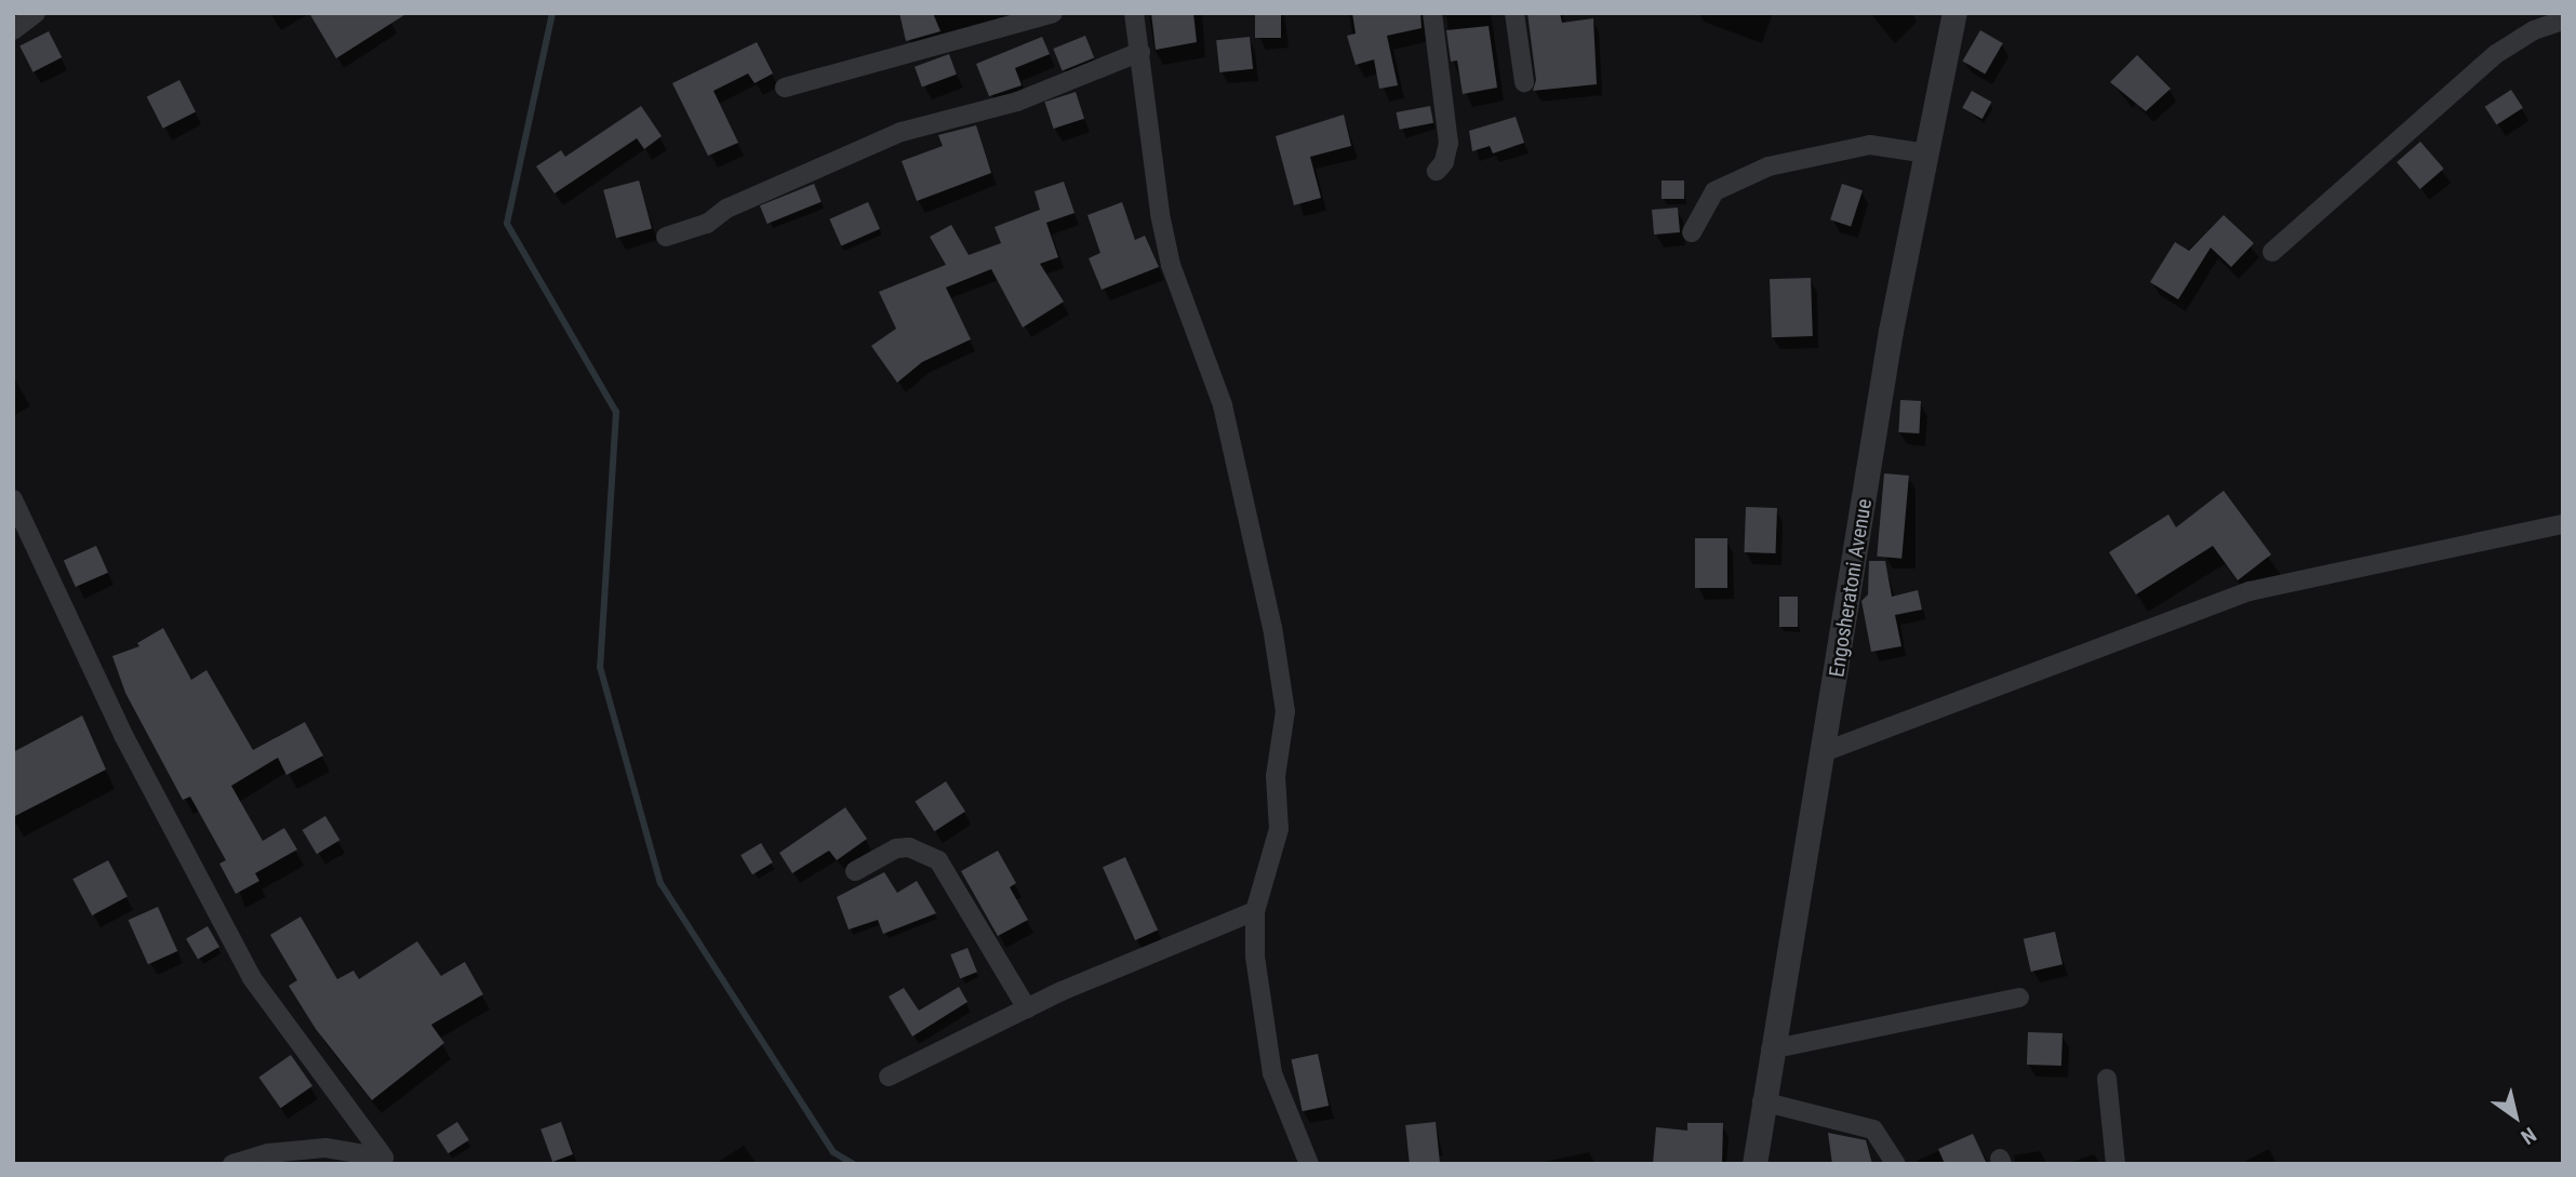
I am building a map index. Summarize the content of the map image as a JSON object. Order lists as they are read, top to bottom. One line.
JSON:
{"streets":{"street":["Engosheratoni Avenue"]},"north":"bottom right"}
